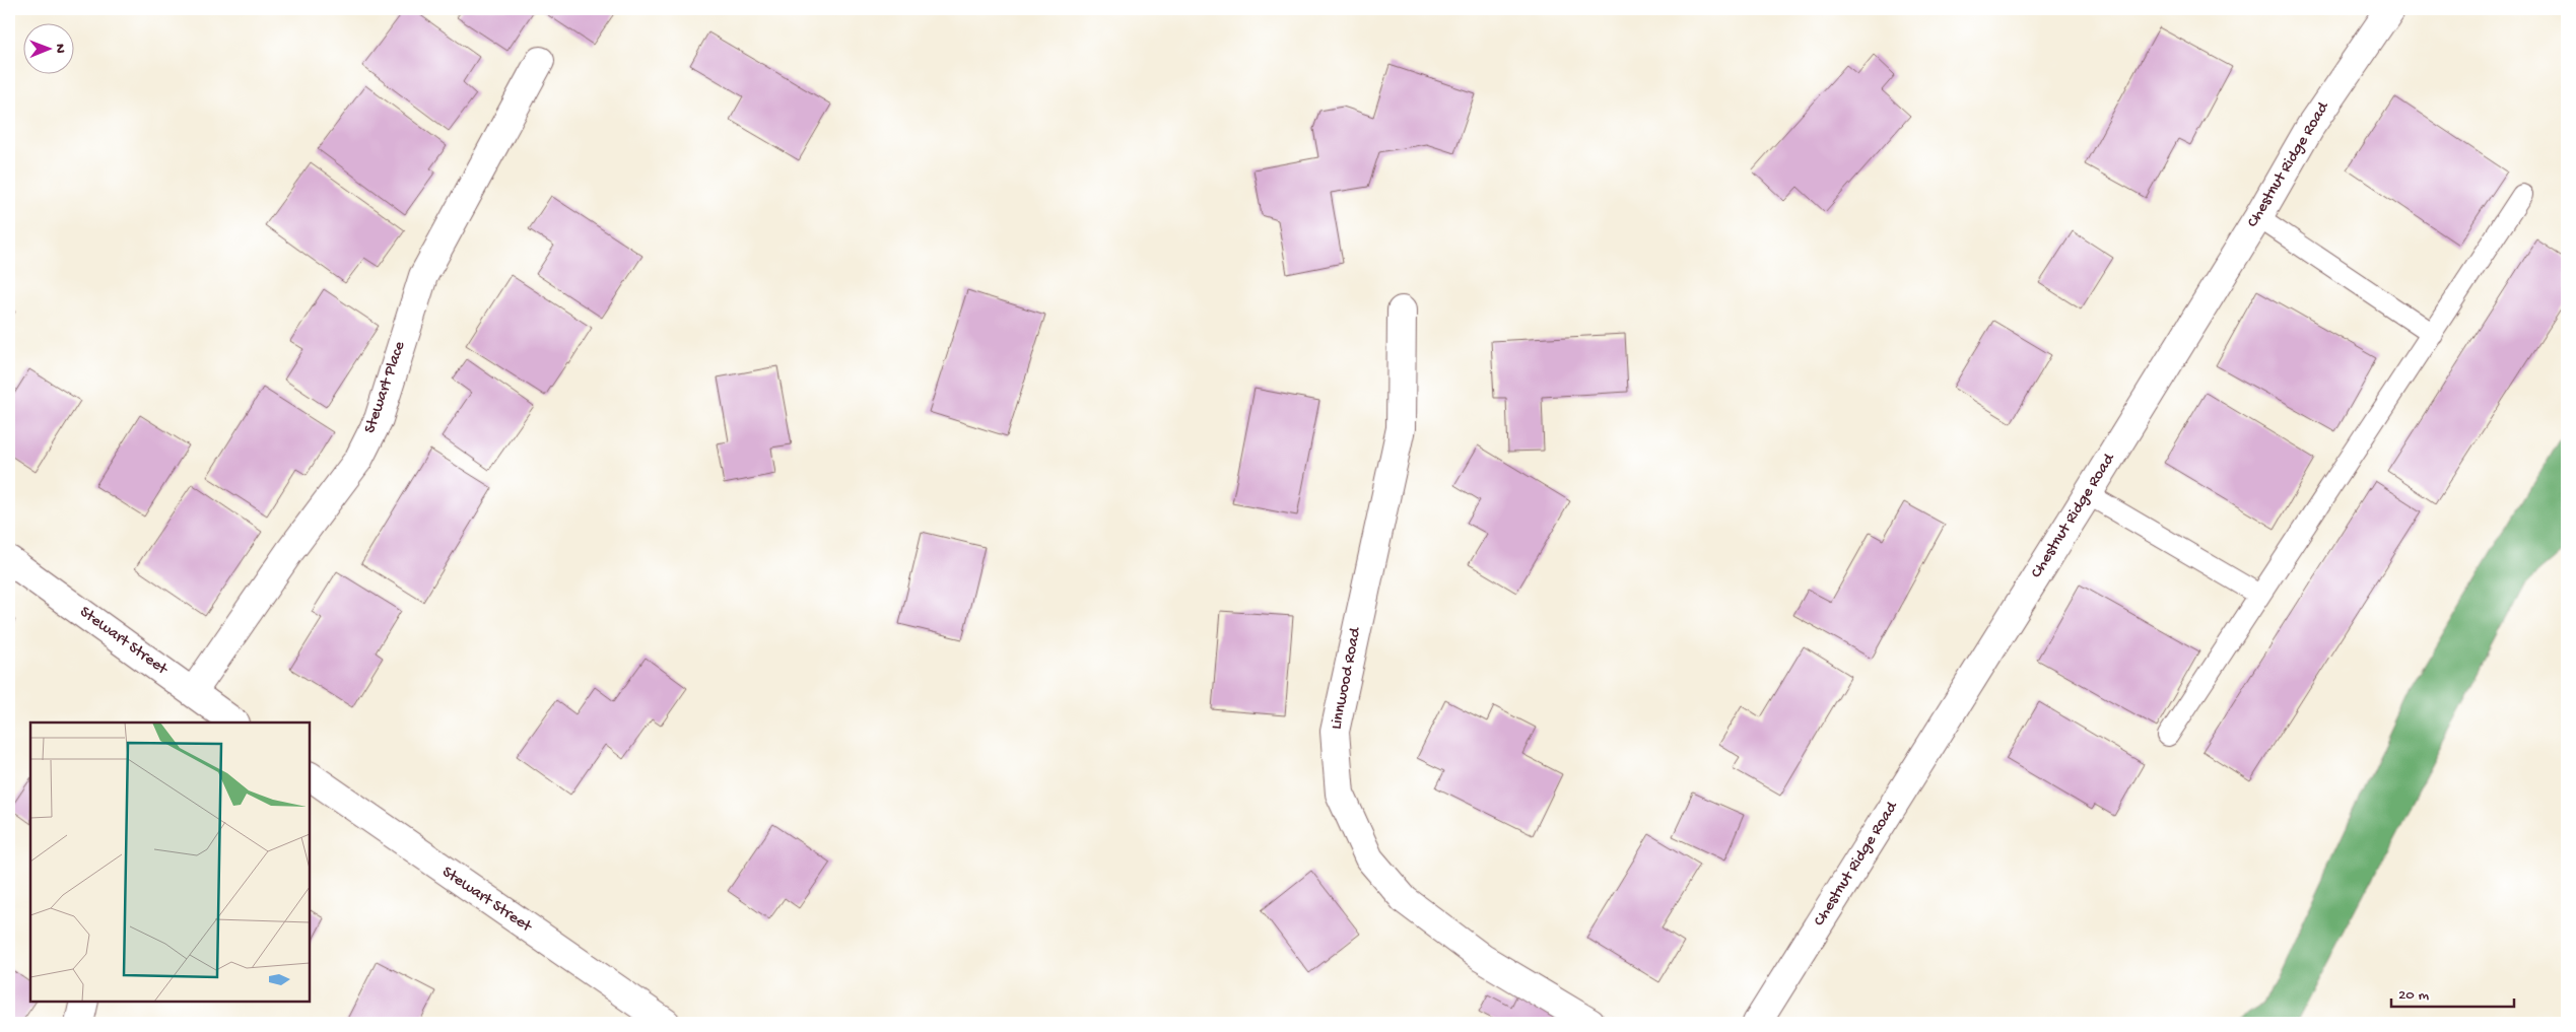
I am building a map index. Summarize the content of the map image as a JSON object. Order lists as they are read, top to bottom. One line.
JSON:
{"streets":{"street":["Chestnut Ridge Road","Stewart Place","Stewart Street","Linnwood Road"]},"crossings":[["Stewart Place","Stewart Street"]],"scale_bar":"20 m","north":"right"}
